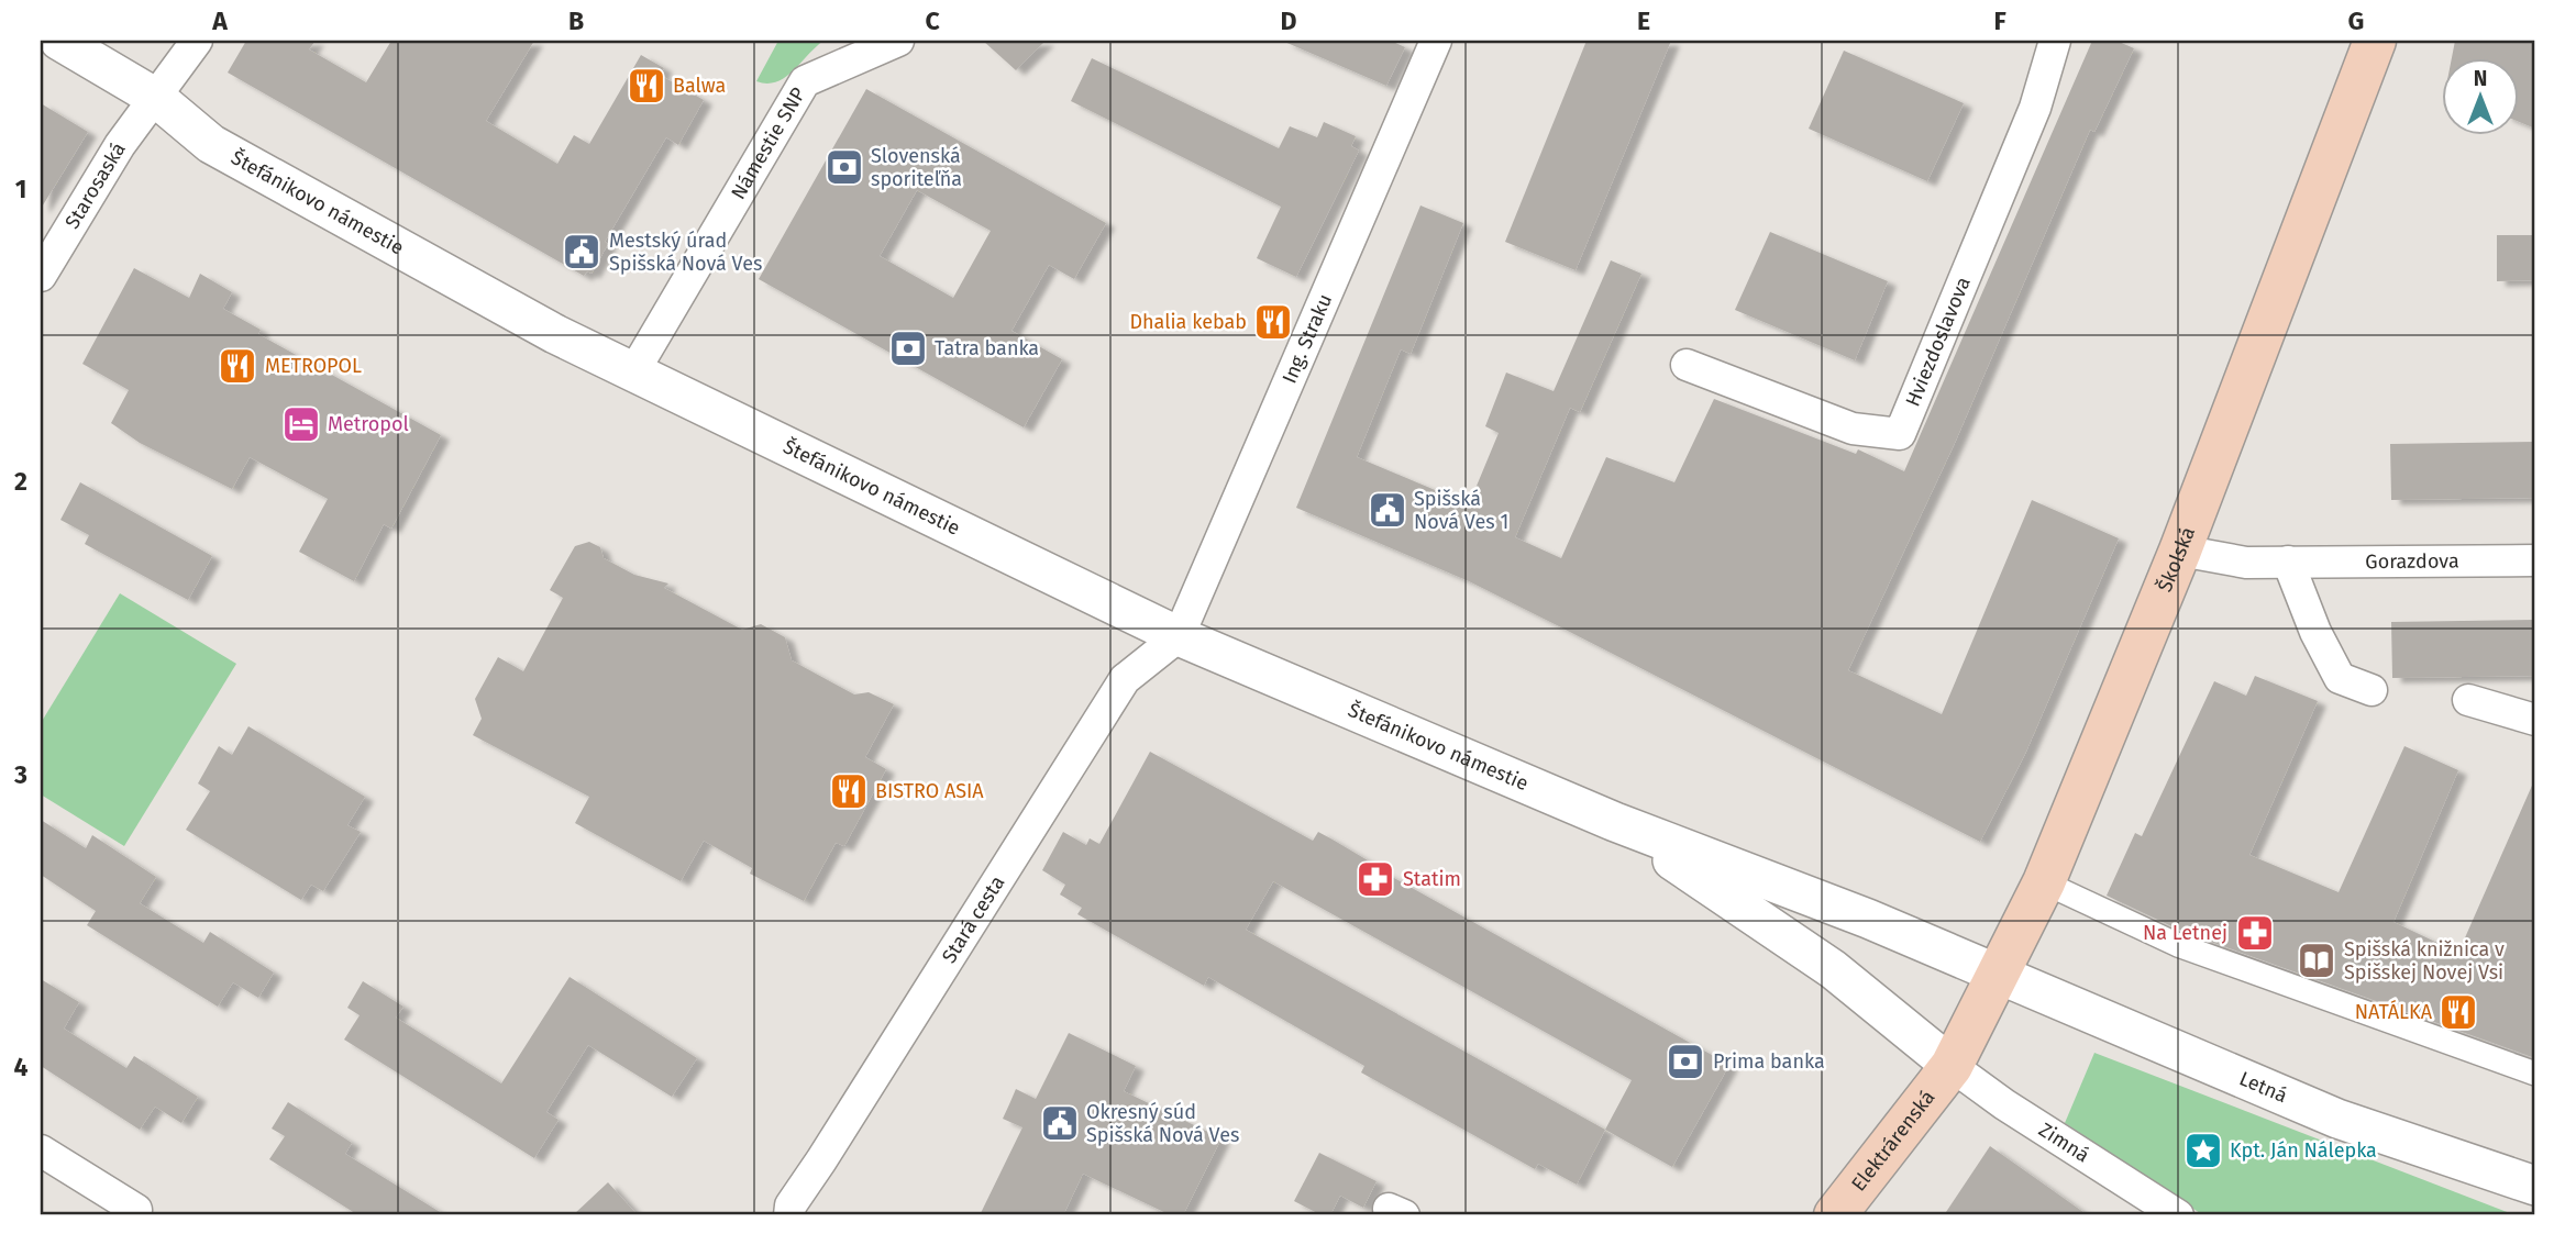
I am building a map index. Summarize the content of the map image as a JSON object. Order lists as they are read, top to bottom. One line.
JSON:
{"streets":{"main road":["Školská","Elektrárenská"],"street":["Námestie SNP","Starosaská","Štefánikovo námestie","Ing. Straku","Hviezdoslavova","Gorazdova","Stará cesta","Letná","Zimná"]},"crossings":[["Námestie SNP","Štefánikovo námestie"],["Starosaská","Štefánikovo námestie"],["Štefánikovo námestie","Ing. Straku"],["Štefánikovo námestie","Školská"],["Štefánikovo námestie","Stará cesta"],["Štefánikovo námestie","Letná"],["Štefánikovo námestie","Elektrárenská"],["Štefánikovo námestie","Zimná"],["Ing. Straku","Stará cesta"],["Školská","Gorazdova"],["Školská","Letná"],["Školská","Elektrárenská"],["Školská","Zimná"],["Elektrárenská","Zimná"]],"places":{"restaurant":["Balwa","Dhalia kebab","METROPOL","BISTRO ASIA","NATÁLKA"],"bank":["Slovenská sporiteľňa","Tatra banka","Prima banka"],"public building":["Mestský úrad Spišská Nová Ves","Spišská Nová Ves 1","Okresný súd Spišská Nová Ves"],"hotel":["Metropol"],"pharmacy":["Statim","Na Letnej"],"library":["Spišská knižnica v Spišskej Novej Vsi"],"place":["Kpt. Ján Nálepka"]},"north":"top","grid":{"columns":["A","B","C","D","E","F","G"],"rows":["1","2","3","4"]}}
